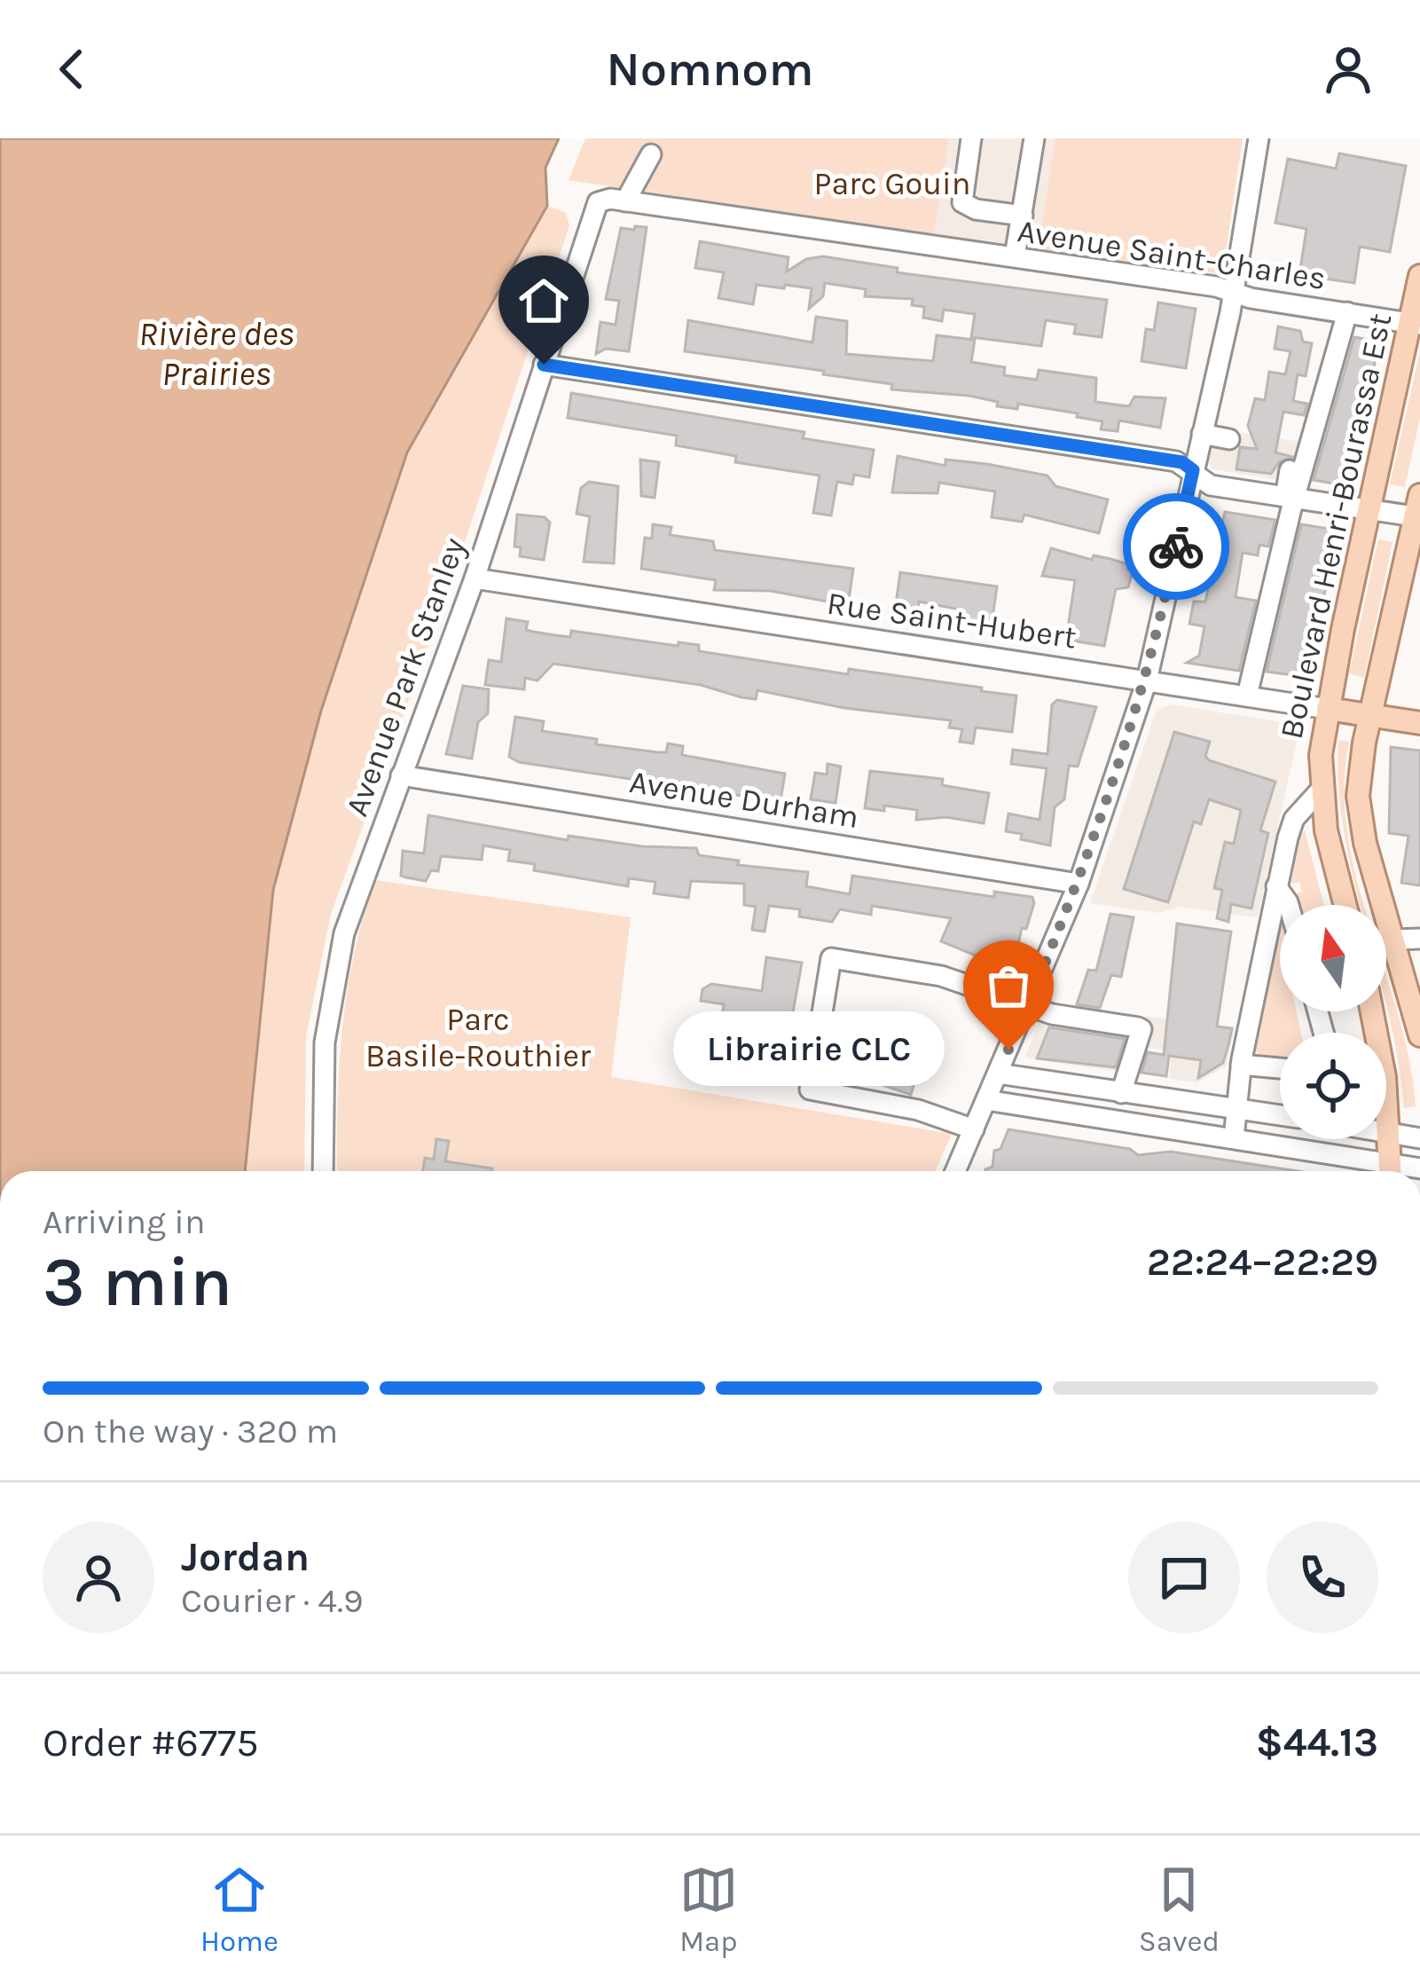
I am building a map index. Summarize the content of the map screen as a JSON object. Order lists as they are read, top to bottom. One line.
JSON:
{"streets":{"main road":["Boulevard Henri-Bourassa Est","Rue Saint-Hubert"],"street":["Avenue Saint-Charles","Avenue Park Stanley","Avenue Durham"]},"crossings":[["Avenue Saint-Charles","Boulevard Henri-Bourassa Est"],["Avenue Saint-Charles","Avenue Park Stanley"],["Boulevard Henri-Bourassa Est","Rue Saint-Hubert"],["Rue Saint-Hubert","Avenue Park Stanley"],["Avenue Park Stanley","Avenue Durham"]],"water":["Rivière des Prairies"],"parks":["Parc Gouin","Parc Basile-Routhier"],"places":["Librairie CLC"],"north":"top","page":{"header":"Nomnom","bubble":"Librairie CLC","heading":["3 min","Arriving in","22:24–22:29"],"panel":["Jordan","Courier · 4.9","Order #6775","$44.13"],"bar":"On the way · 320 m","tabs":["Home","Map","Saved"]}}
